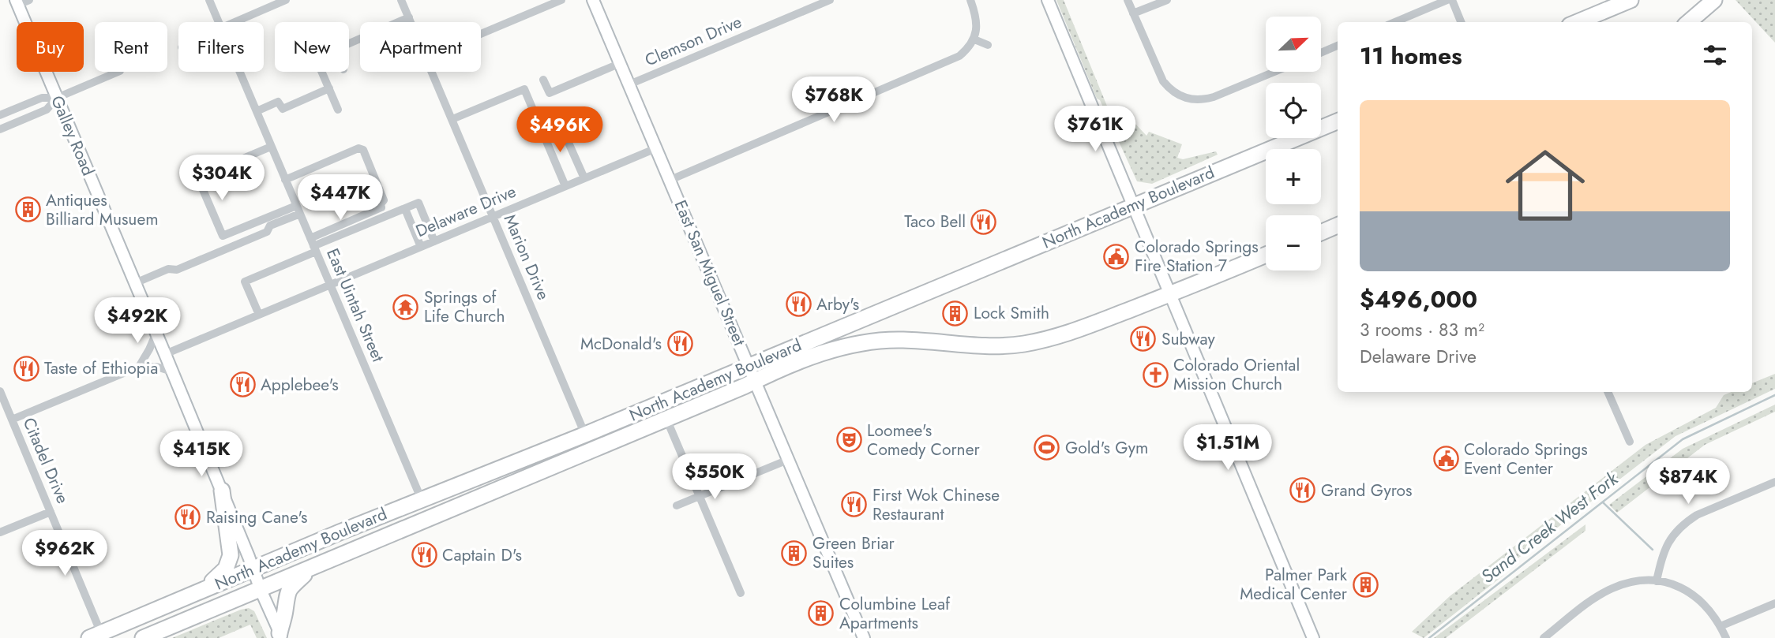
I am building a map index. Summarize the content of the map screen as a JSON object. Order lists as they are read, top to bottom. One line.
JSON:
{"streets":{"highway":["North Academy Boulevard"],"main road":["Galley Road","East San Miguel Street"],"street":["Clemson Drive","Delaware Drive","Marion Drive","East Uintah Street","Citadel Drive"]},"crossings":[["Clemson Drive","East San Miguel Street"],["Galley Road","North Academy Boulevard"],["Galley Road","Delaware Drive"],["North Academy Boulevard","Marion Drive"],["North Academy Boulevard","East San Miguel Street"],["North Academy Boulevard","East Uintah Street"],["North Academy Boulevard","Citadel Drive"],["Delaware Drive","Marion Drive"],["Delaware Drive","East San Miguel Street"],["Delaware Drive","East Uintah Street"]],"water":["Sand Creek West Fork"],"places":{"building":["Antiques Billiard Musuem","Lock Smith","Green Briar Suites","Palmer Park Medical Center","Columbine Leaf Apartments"],"restaurant":["Taco Bell","Arby's","Subway","McDonald's","Taste of Ethiopia","Applebee's","Grand Gyros","First Wok Chinese Restaurant","Raising Cane's","Captain D's"],"public building":["Colorado Springs Fire Station 7","Colorado Springs Event Center"],"temple":["Springs of Life Church"],"church":["Colorado Oriental Mission Church"],"theatre":["Loomee's Comedy Corner"],"sports":["Gold's Gym"]},"north":"top right","page":{"map_buttons":["+","−"],"chip":["Buy","Rent","Filters","New","Apartment"],"heading":"11 homes","price":["$768K","$761K","$496K","$304K","$447K","$492K","$1.51M","$415K","$550K","$874K","$962K"],"list":[{"name":"$496,000","note":"3 rooms · 83 m² · Delaware Drive"}]}}
